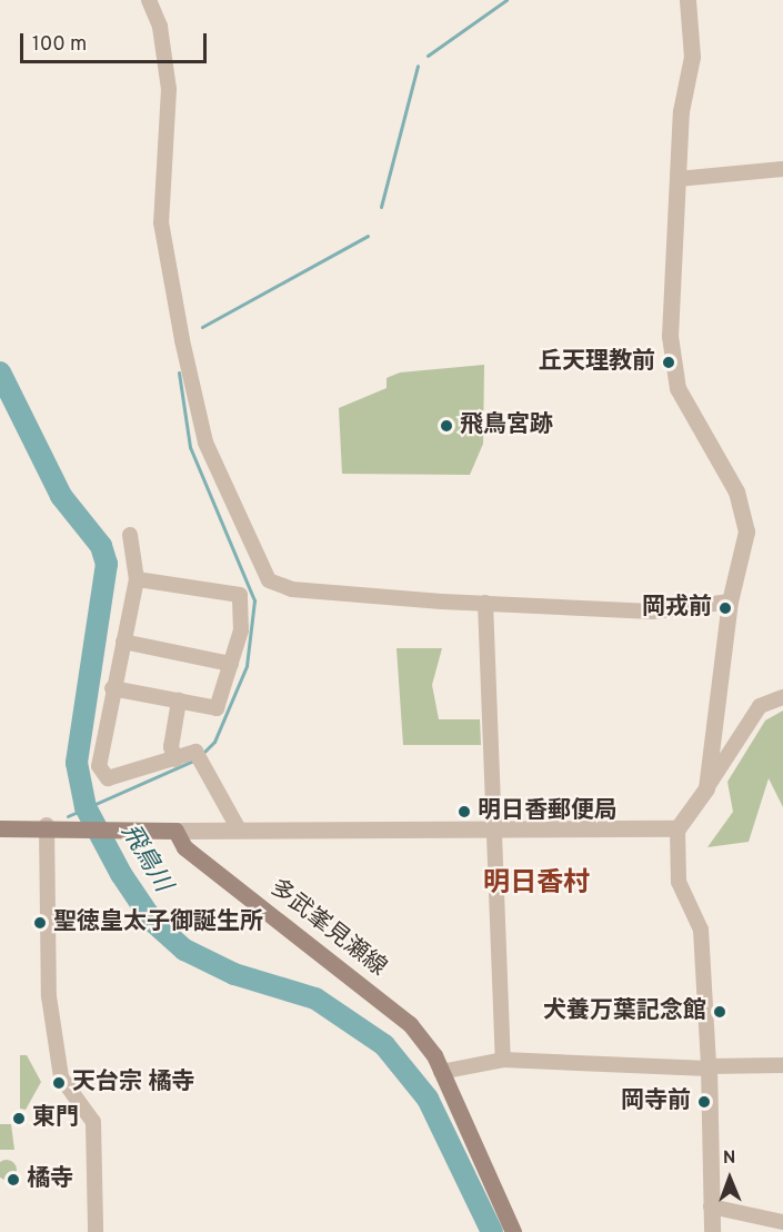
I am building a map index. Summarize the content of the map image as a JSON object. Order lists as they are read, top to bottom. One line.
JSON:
{"streets":{"main road":["多武峯見瀬線"]},"districts":["明日香村"],"water":["飛鳥川"],"places":["丘天理教前","飛鳥宮跡","岡戎前","明日香郵便局","聖徳皇太子御誕生所","犬養万葉記念館","天台宗 橘寺","岡寺前","東門","橘寺"],"scale_bar":"100 m","north":"top"}
